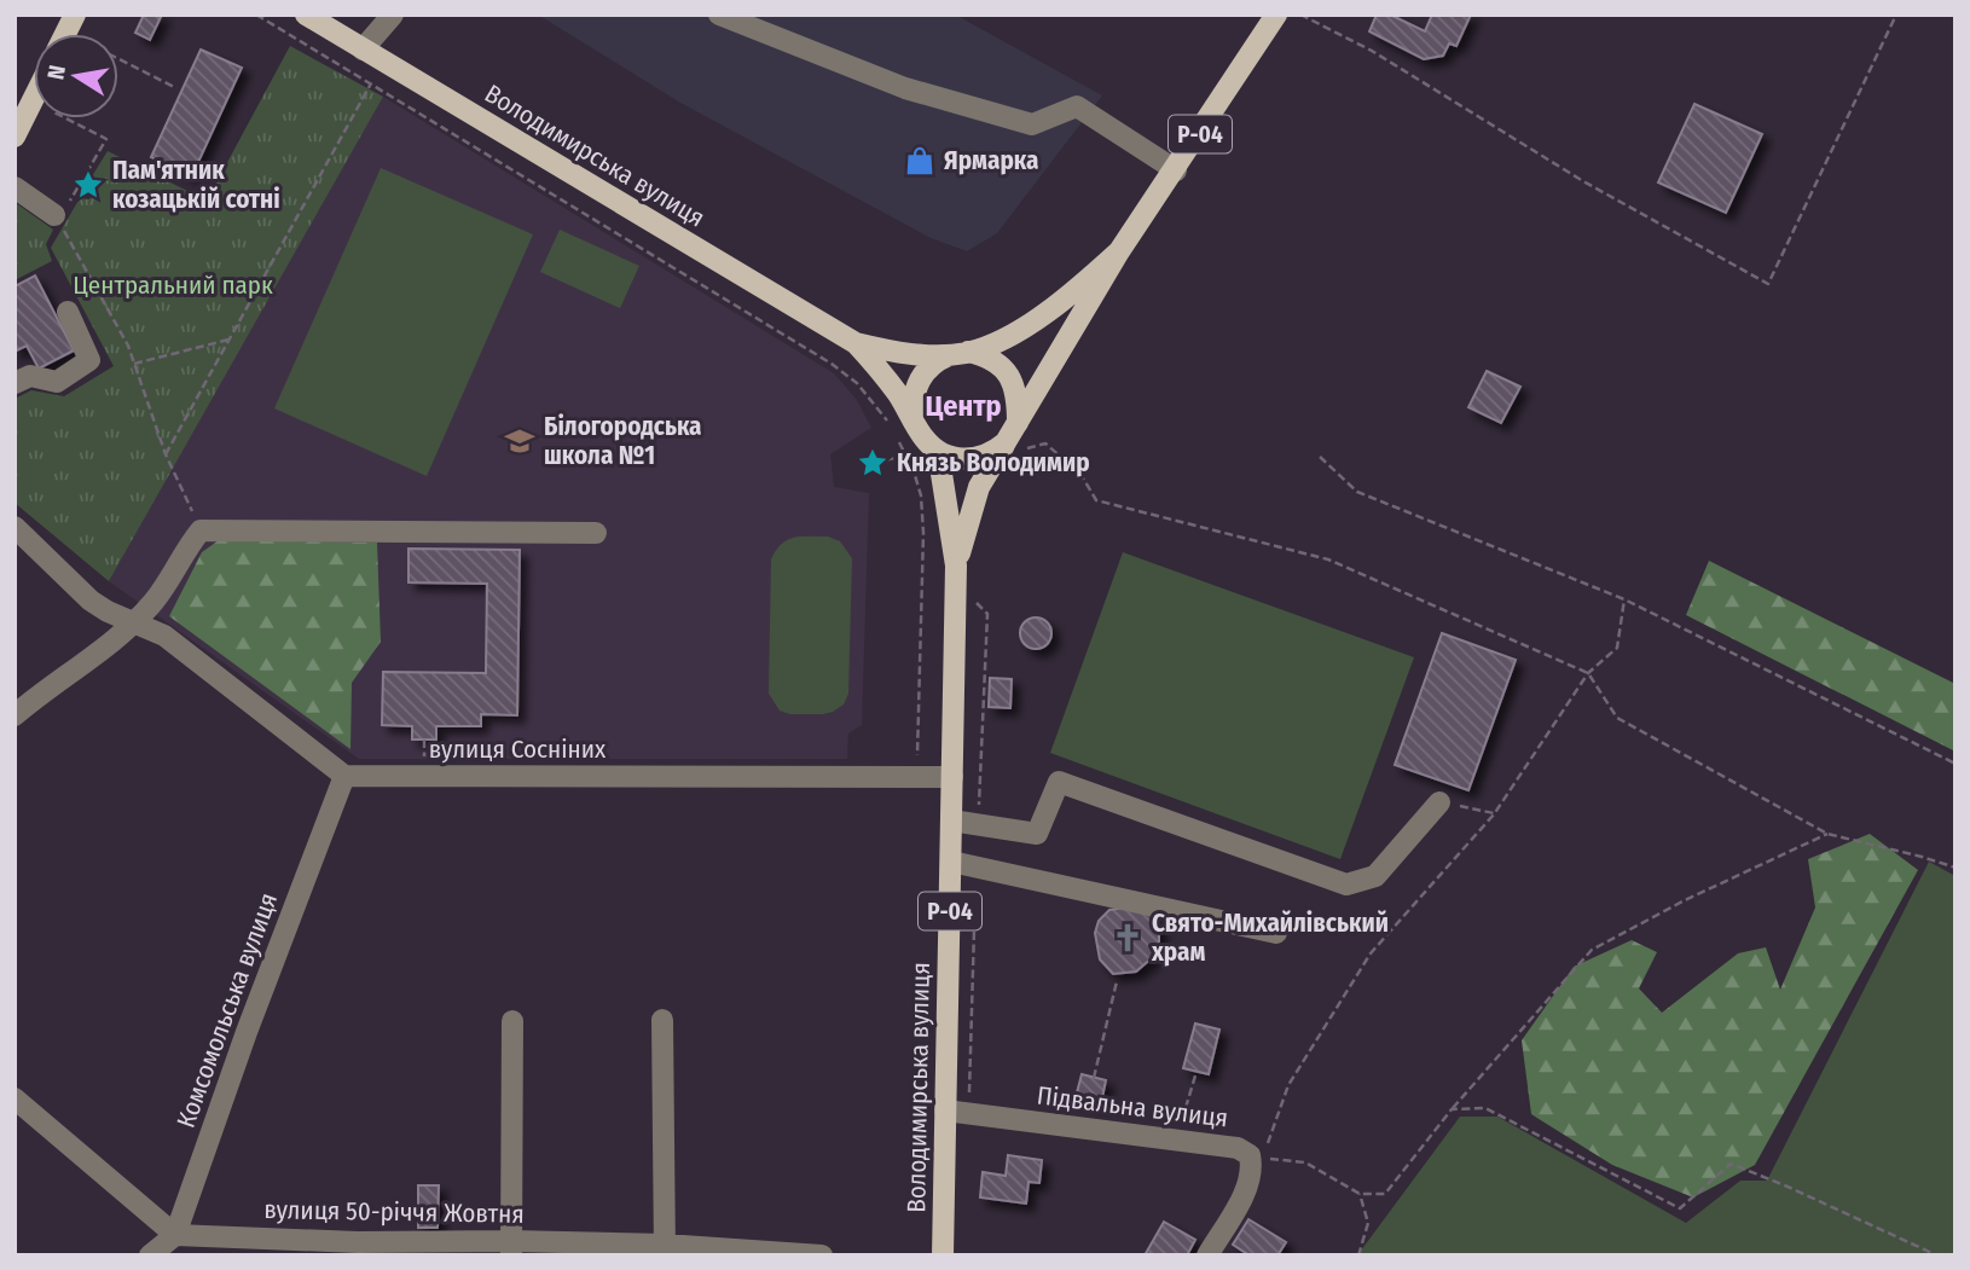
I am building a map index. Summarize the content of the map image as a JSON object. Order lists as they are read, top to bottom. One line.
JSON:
{"streets":{"main road":["Р-04","Володимирська вулиця"],"street":["вулиця Сосніних","Комсомольська вулиця","Підвальна вулиця","вулиця 50-річчя Жовтня"]},"crossings":[["Р-04","Володимирська вулиця"],["Володимирська вулиця","вулиця Сосніних"],["Володимирська вулиця","Підвальна вулиця"],["вулиця Сосніних","Комсомольська вулиця"],["Комсомольська вулиця","вулиця 50-річчя Жовтня"]],"districts":["Центр"],"parks":["Центральний парк"],"places":{"shop":["Ярмарка"],"place":["Пам'ятник козацькій сотні","Князь Володимир"],"school or university":["Білогородська школа №1"],"church":["Свято-Михайлівський храм"]},"north":"left"}
